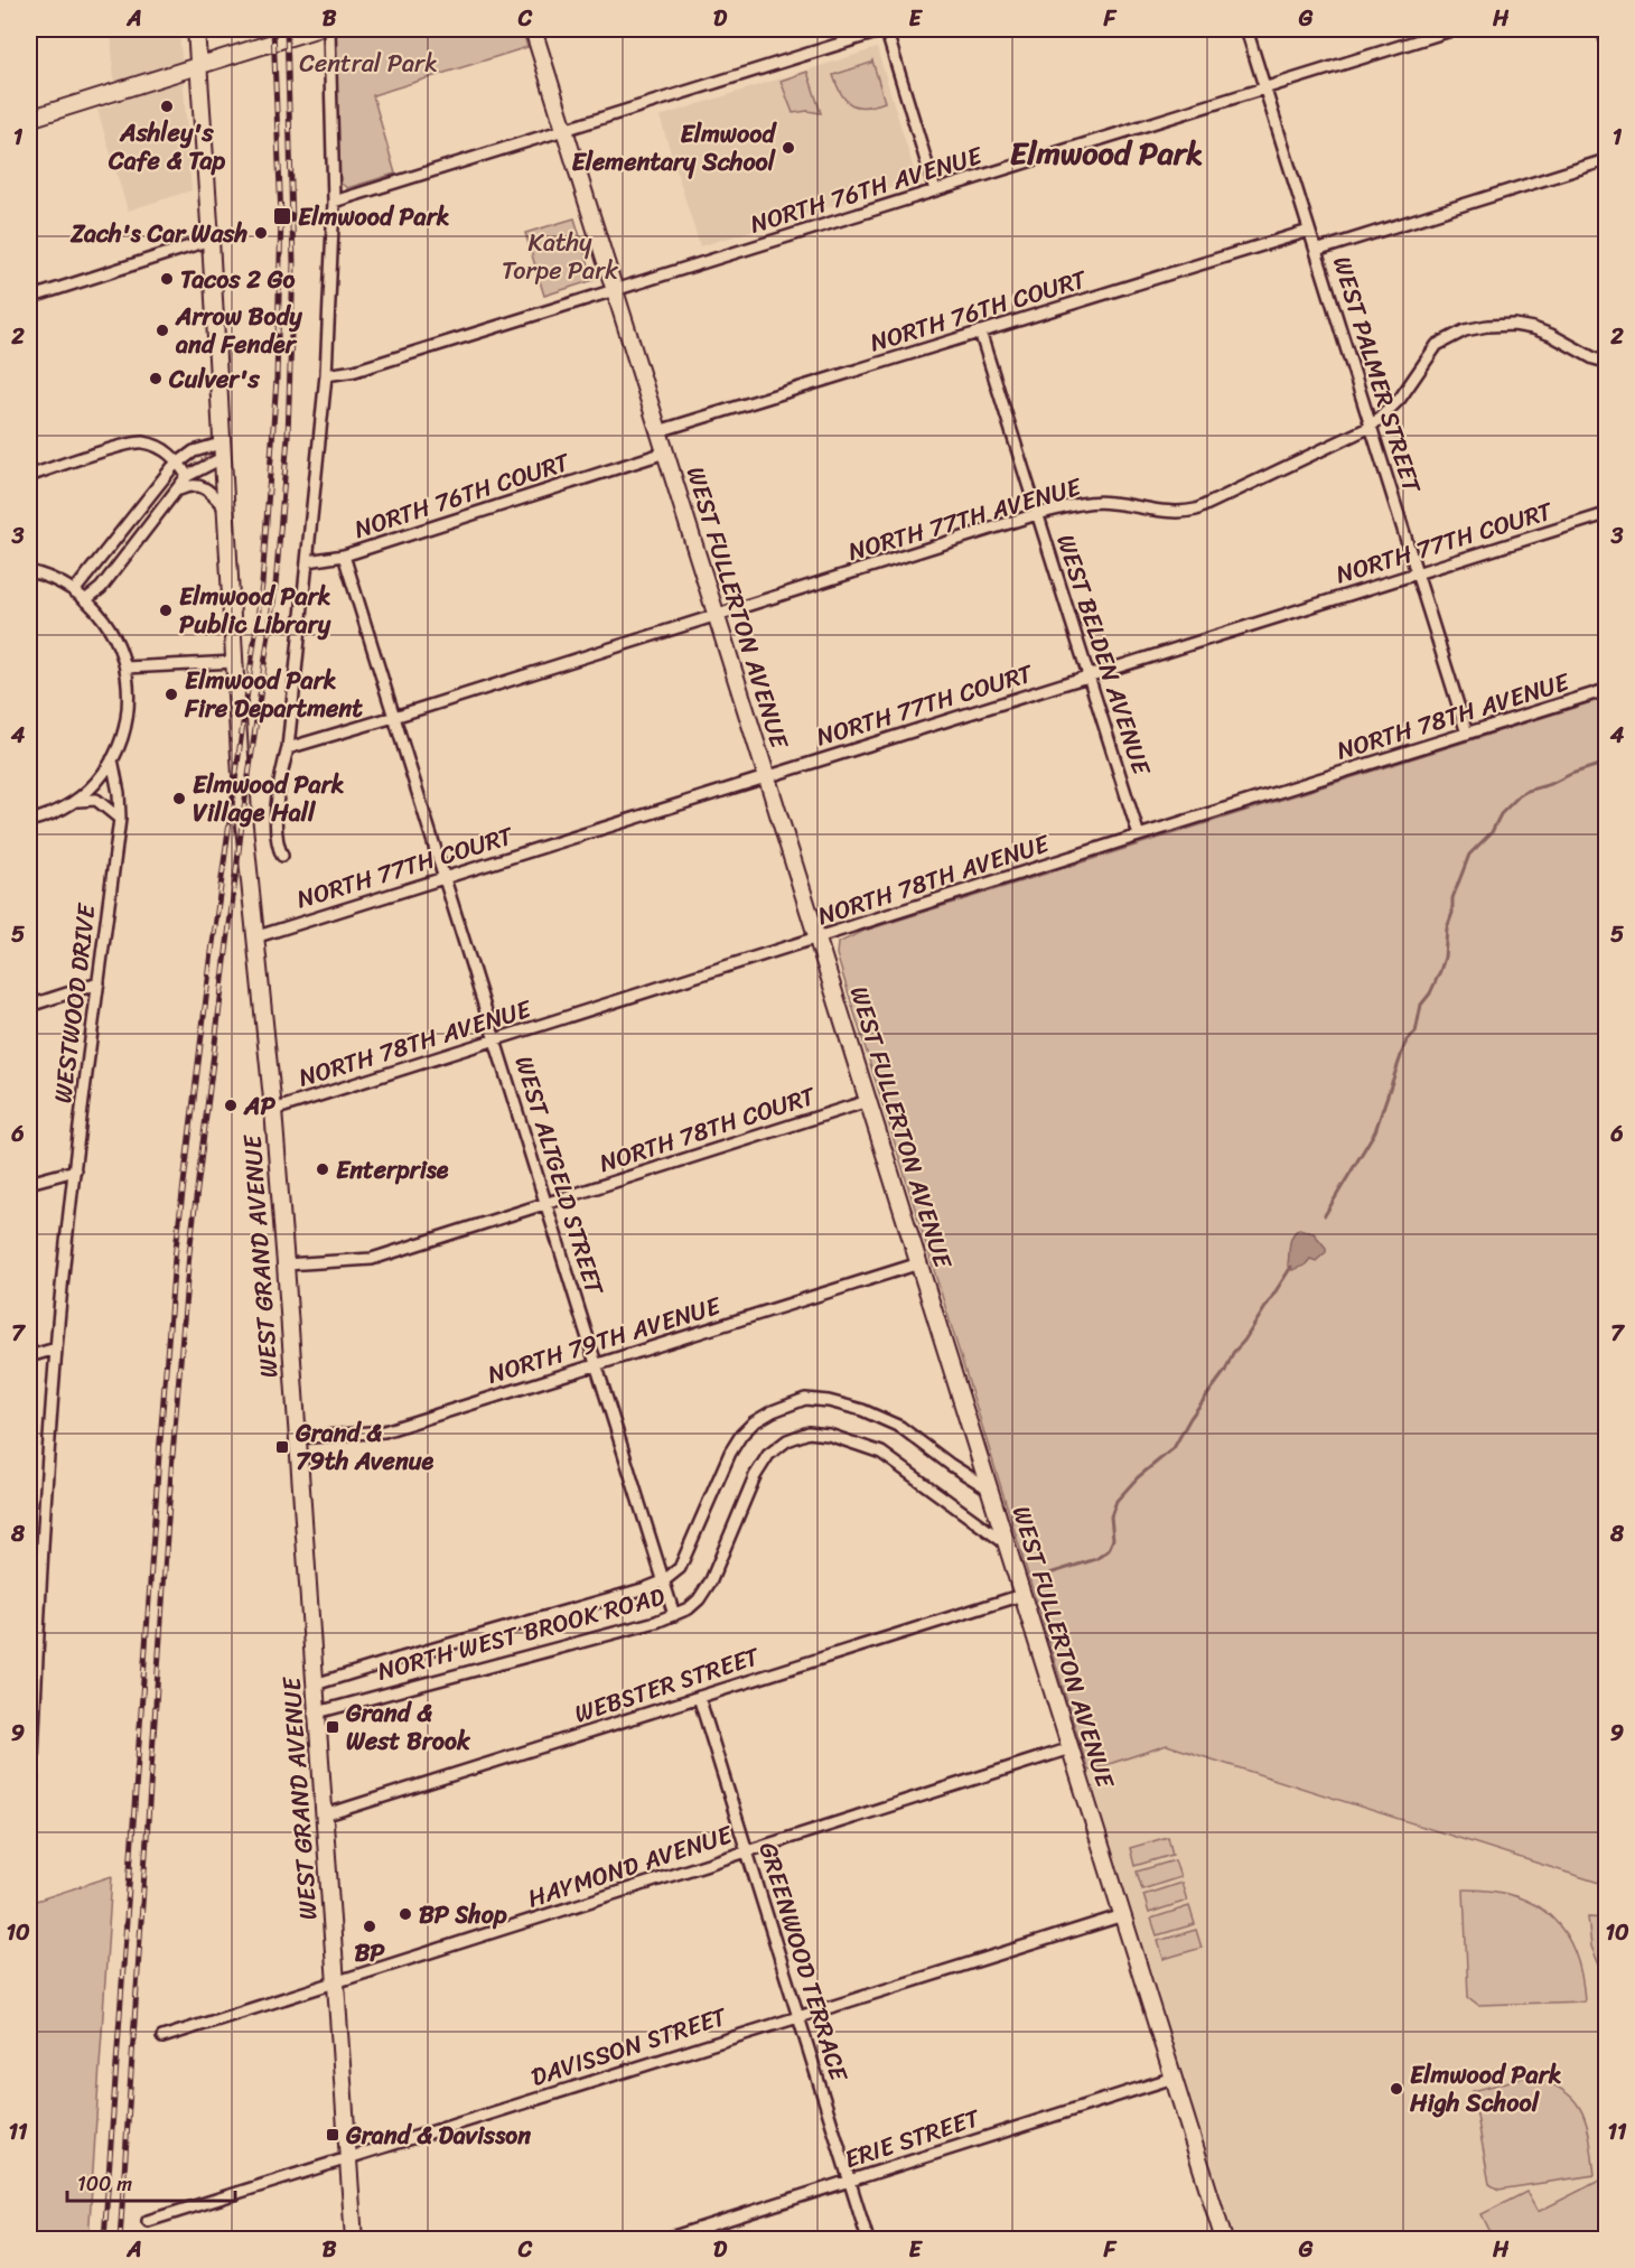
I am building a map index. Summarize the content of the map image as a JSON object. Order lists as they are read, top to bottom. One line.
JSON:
{"streets":{"street":["NORTH 76TH AVENUE","NORTH 76TH COURT","WEST PALMER STREET","NORTH 77TH AVENUE","NORTH 77TH COURT","WEST FULLERTON AVENUE","WEST BELDEN AVENUE","NORTH 78TH AVENUE","WESTWOOD DRIVE","NORTH 78TH COURT","WEST ALTGELD STREET","WEST GRAND AVENUE","NORTH 79TH AVENUE","NORTH WEST BROOK ROAD","WEBSTER STREET","HAYMOND AVENUE","GREENWOOD TERRACE","DAVISSON STREET","ERIE STREET"]},"crossings":[["NORTH 76TH AVENUE","WEST PALMER STREET"],["NORTH 76TH AVENUE","WEST FULLERTON AVENUE"],["NORTH 76TH COURT","WEST PALMER STREET"],["NORTH 76TH COURT","WEST FULLERTON AVENUE"],["NORTH 76TH COURT","WEST BELDEN AVENUE"],["NORTH 76TH COURT","WEST ALTGELD STREET"],["WEST PALMER STREET","NORTH 77TH AVENUE"],["WEST PALMER STREET","NORTH 77TH COURT"],["WEST PALMER STREET","NORTH 78TH AVENUE"],["NORTH 77TH AVENUE","WEST FULLERTON AVENUE"],["NORTH 77TH AVENUE","WEST BELDEN AVENUE"],["NORTH 77TH AVENUE","WEST ALTGELD STREET"],["NORTH 77TH COURT","WEST FULLERTON AVENUE"],["NORTH 77TH COURT","WEST BELDEN AVENUE"],["NORTH 77TH COURT","WEST ALTGELD STREET"],["NORTH 77TH COURT","WEST GRAND AVENUE"],["WEST FULLERTON AVENUE","NORTH 78TH AVENUE"],["WEST FULLERTON AVENUE","NORTH 78TH COURT"],["WEST FULLERTON AVENUE","NORTH 79TH AVENUE"],["WEST FULLERTON AVENUE","NORTH WEST BROOK ROAD"],["WEST FULLERTON AVENUE","WEBSTER STREET"],["WEST FULLERTON AVENUE","HAYMOND AVENUE"],["WEST FULLERTON AVENUE","DAVISSON STREET"],["WEST FULLERTON AVENUE","ERIE STREET"],["WEST BELDEN AVENUE","NORTH 78TH AVENUE"],["NORTH 78TH AVENUE","WEST ALTGELD STREET"],["NORTH 78TH AVENUE","WEST GRAND AVENUE"],["NORTH 78TH COURT","WEST ALTGELD STREET"],["NORTH 78TH COURT","WEST GRAND AVENUE"],["WEST ALTGELD STREET","NORTH 79TH AVENUE"],["WEST ALTGELD STREET","NORTH WEST BROOK ROAD"],["WEST GRAND AVENUE","NORTH 79TH AVENUE"],["WEST GRAND AVENUE","NORTH WEST BROOK ROAD"],["WEST GRAND AVENUE","WEBSTER STREET"],["WEST GRAND AVENUE","HAYMOND AVENUE"],["WEST GRAND AVENUE","DAVISSON STREET"],["WEBSTER STREET","GREENWOOD TERRACE"],["HAYMOND AVENUE","GREENWOOD TERRACE"],["GREENWOOD TERRACE","DAVISSON STREET"],["GREENWOOD TERRACE","ERIE STREET"]],"districts":["Elmwood Park"],"parks":["Central Park","Kathy Torpe Park"],"places":{"other":["Ashley's Cafe & Tap","Elmwood Elementary School","Zach's Car Wash","Tacos 2 Go","Arrow Body and Fender","Culver's","Elmwood Park Public Library","Elmwood Park Fire Department","Elmwood Park Village Hall","AP","Enterprise","BP Shop","BP","Elmwood Park High School"],"transit":["Elmwood Park","Grand & 79th Avenue","Grand & West Brook","Grand & Davisson"]},"scale_bar":"100 m","grid":{"columns":["A","B","C","D","E","F","G","H"],"rows":["1","2","3","4","5","6","7","8","9","10","11"]}}
